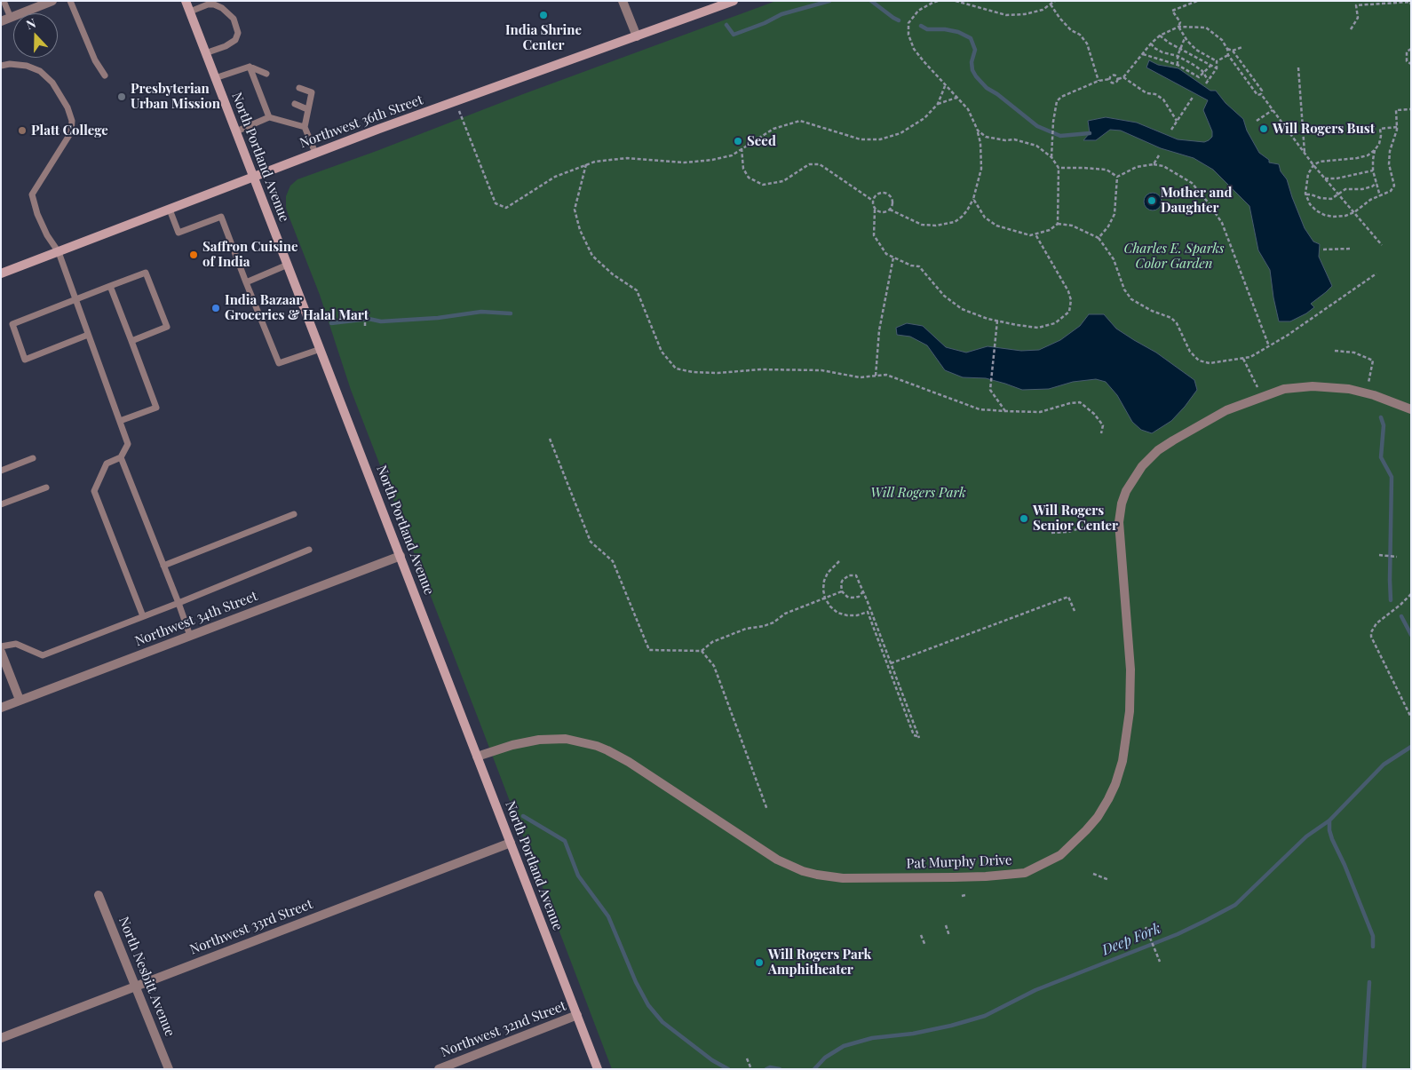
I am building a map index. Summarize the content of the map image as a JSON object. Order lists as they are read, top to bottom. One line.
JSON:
{"streets":{"main road":["Northwest 36th Street","North Portland Avenue"],"street":["Northwest 34th Street","Pat Murphy Drive","Northwest 33rd Street","North Nesbitt Avenue","Northwest 32nd Street"]},"crossings":[["Northwest 36th Street","North Portland Avenue"],["North Portland Avenue","Northwest 34th Street"],["North Portland Avenue","Pat Murphy Drive"],["North Portland Avenue","Northwest 33rd Street"],["North Portland Avenue","Northwest 32nd Street"],["Northwest 33rd Street","North Nesbitt Avenue"]],"water":["Deep Fork"],"parks":["Charles E. Sparks Color Garden","Will Rogers Park"],"places":["India Shrine Center","Presbyterian Urban Mission","Will Rogers Bust","Platt College","Seed","Mother and Daughter","Saffron Cuisine of India","India Bazaar Groceries & Halal Mart","Will Rogers Senior Center","Will Rogers Park Amphitheater"],"north":"top"}
